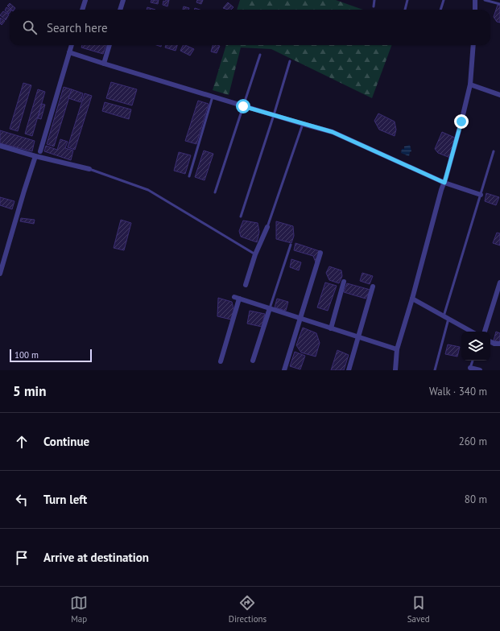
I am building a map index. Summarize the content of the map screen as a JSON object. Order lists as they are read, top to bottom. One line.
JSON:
{"scale_bar":"100 m","page":{"search":"Search here","scale":"100 m","heading":["5 min","Walk · 340 m"],"list":[["Continue","260 m"],["Turn left","80 m"],"Arrive at destination"],"nav":["Map","Directions","Saved"]}}
